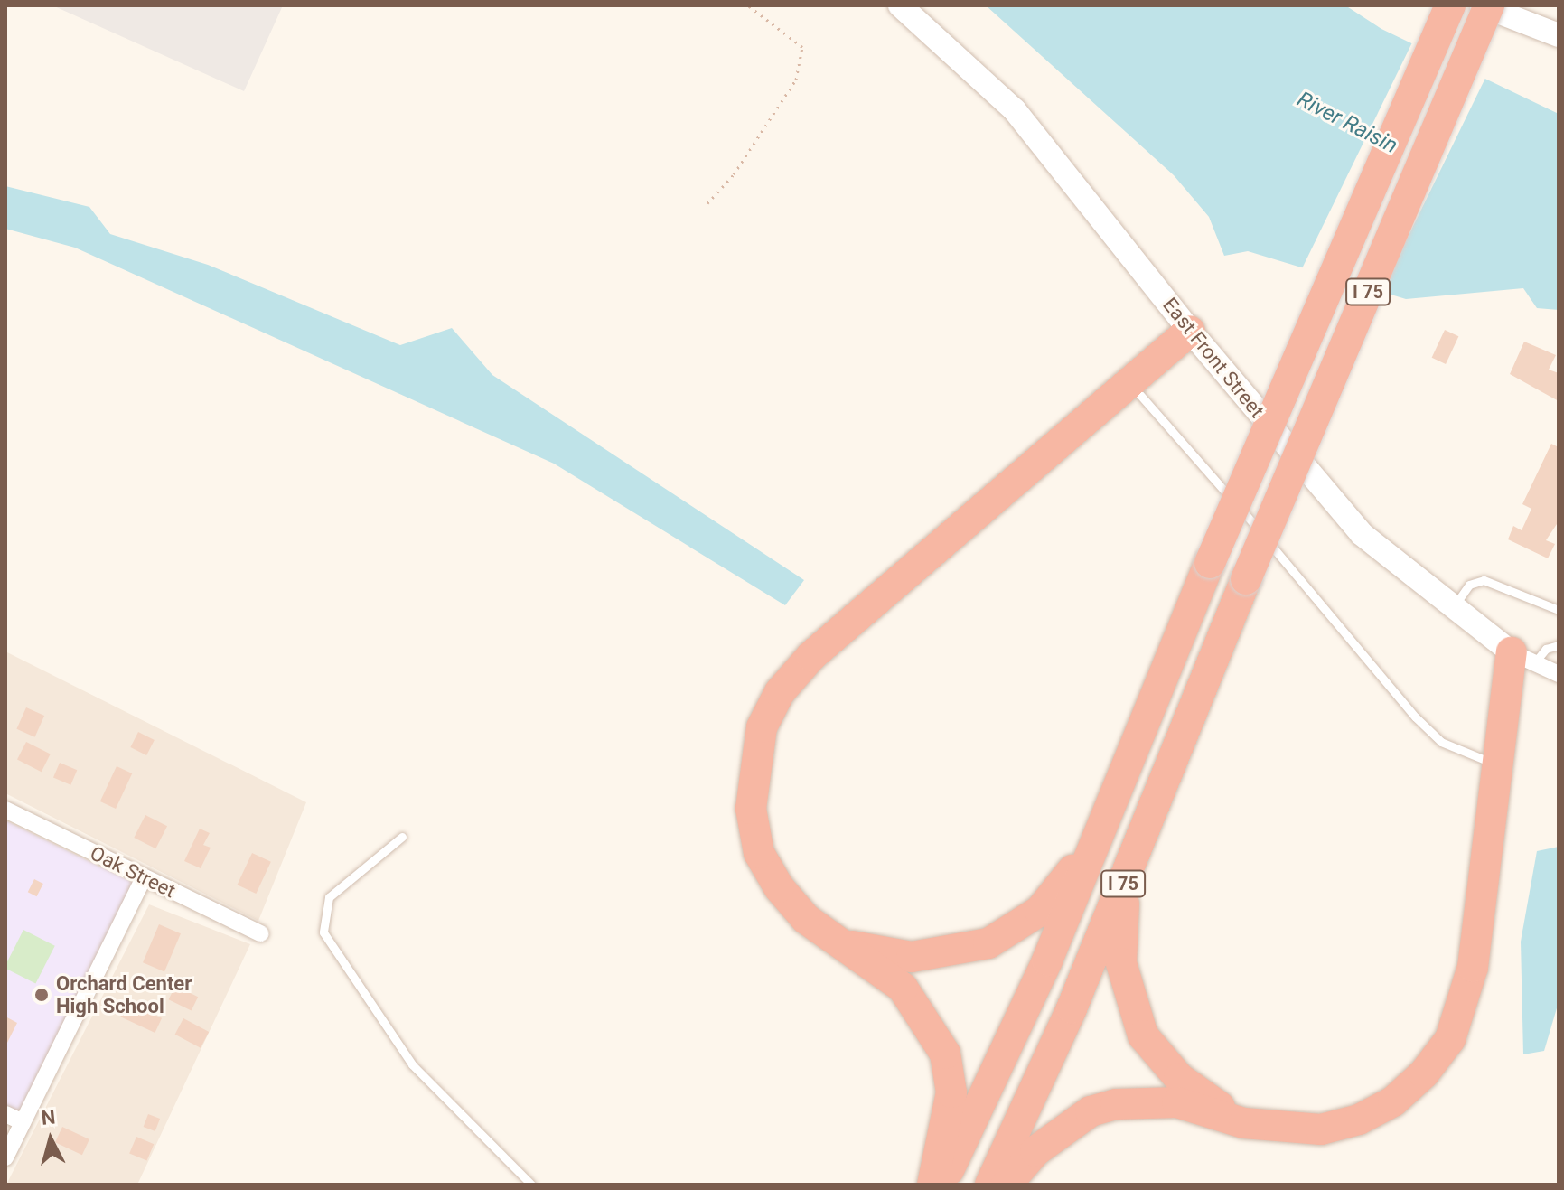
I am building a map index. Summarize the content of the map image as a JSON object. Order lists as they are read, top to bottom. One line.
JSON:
{"streets":{"highway":["I 75"],"street":["East Front Street","Oak Street"]},"water":["River Raisin"],"places":["Orchard Center High School"],"north":"top"}
